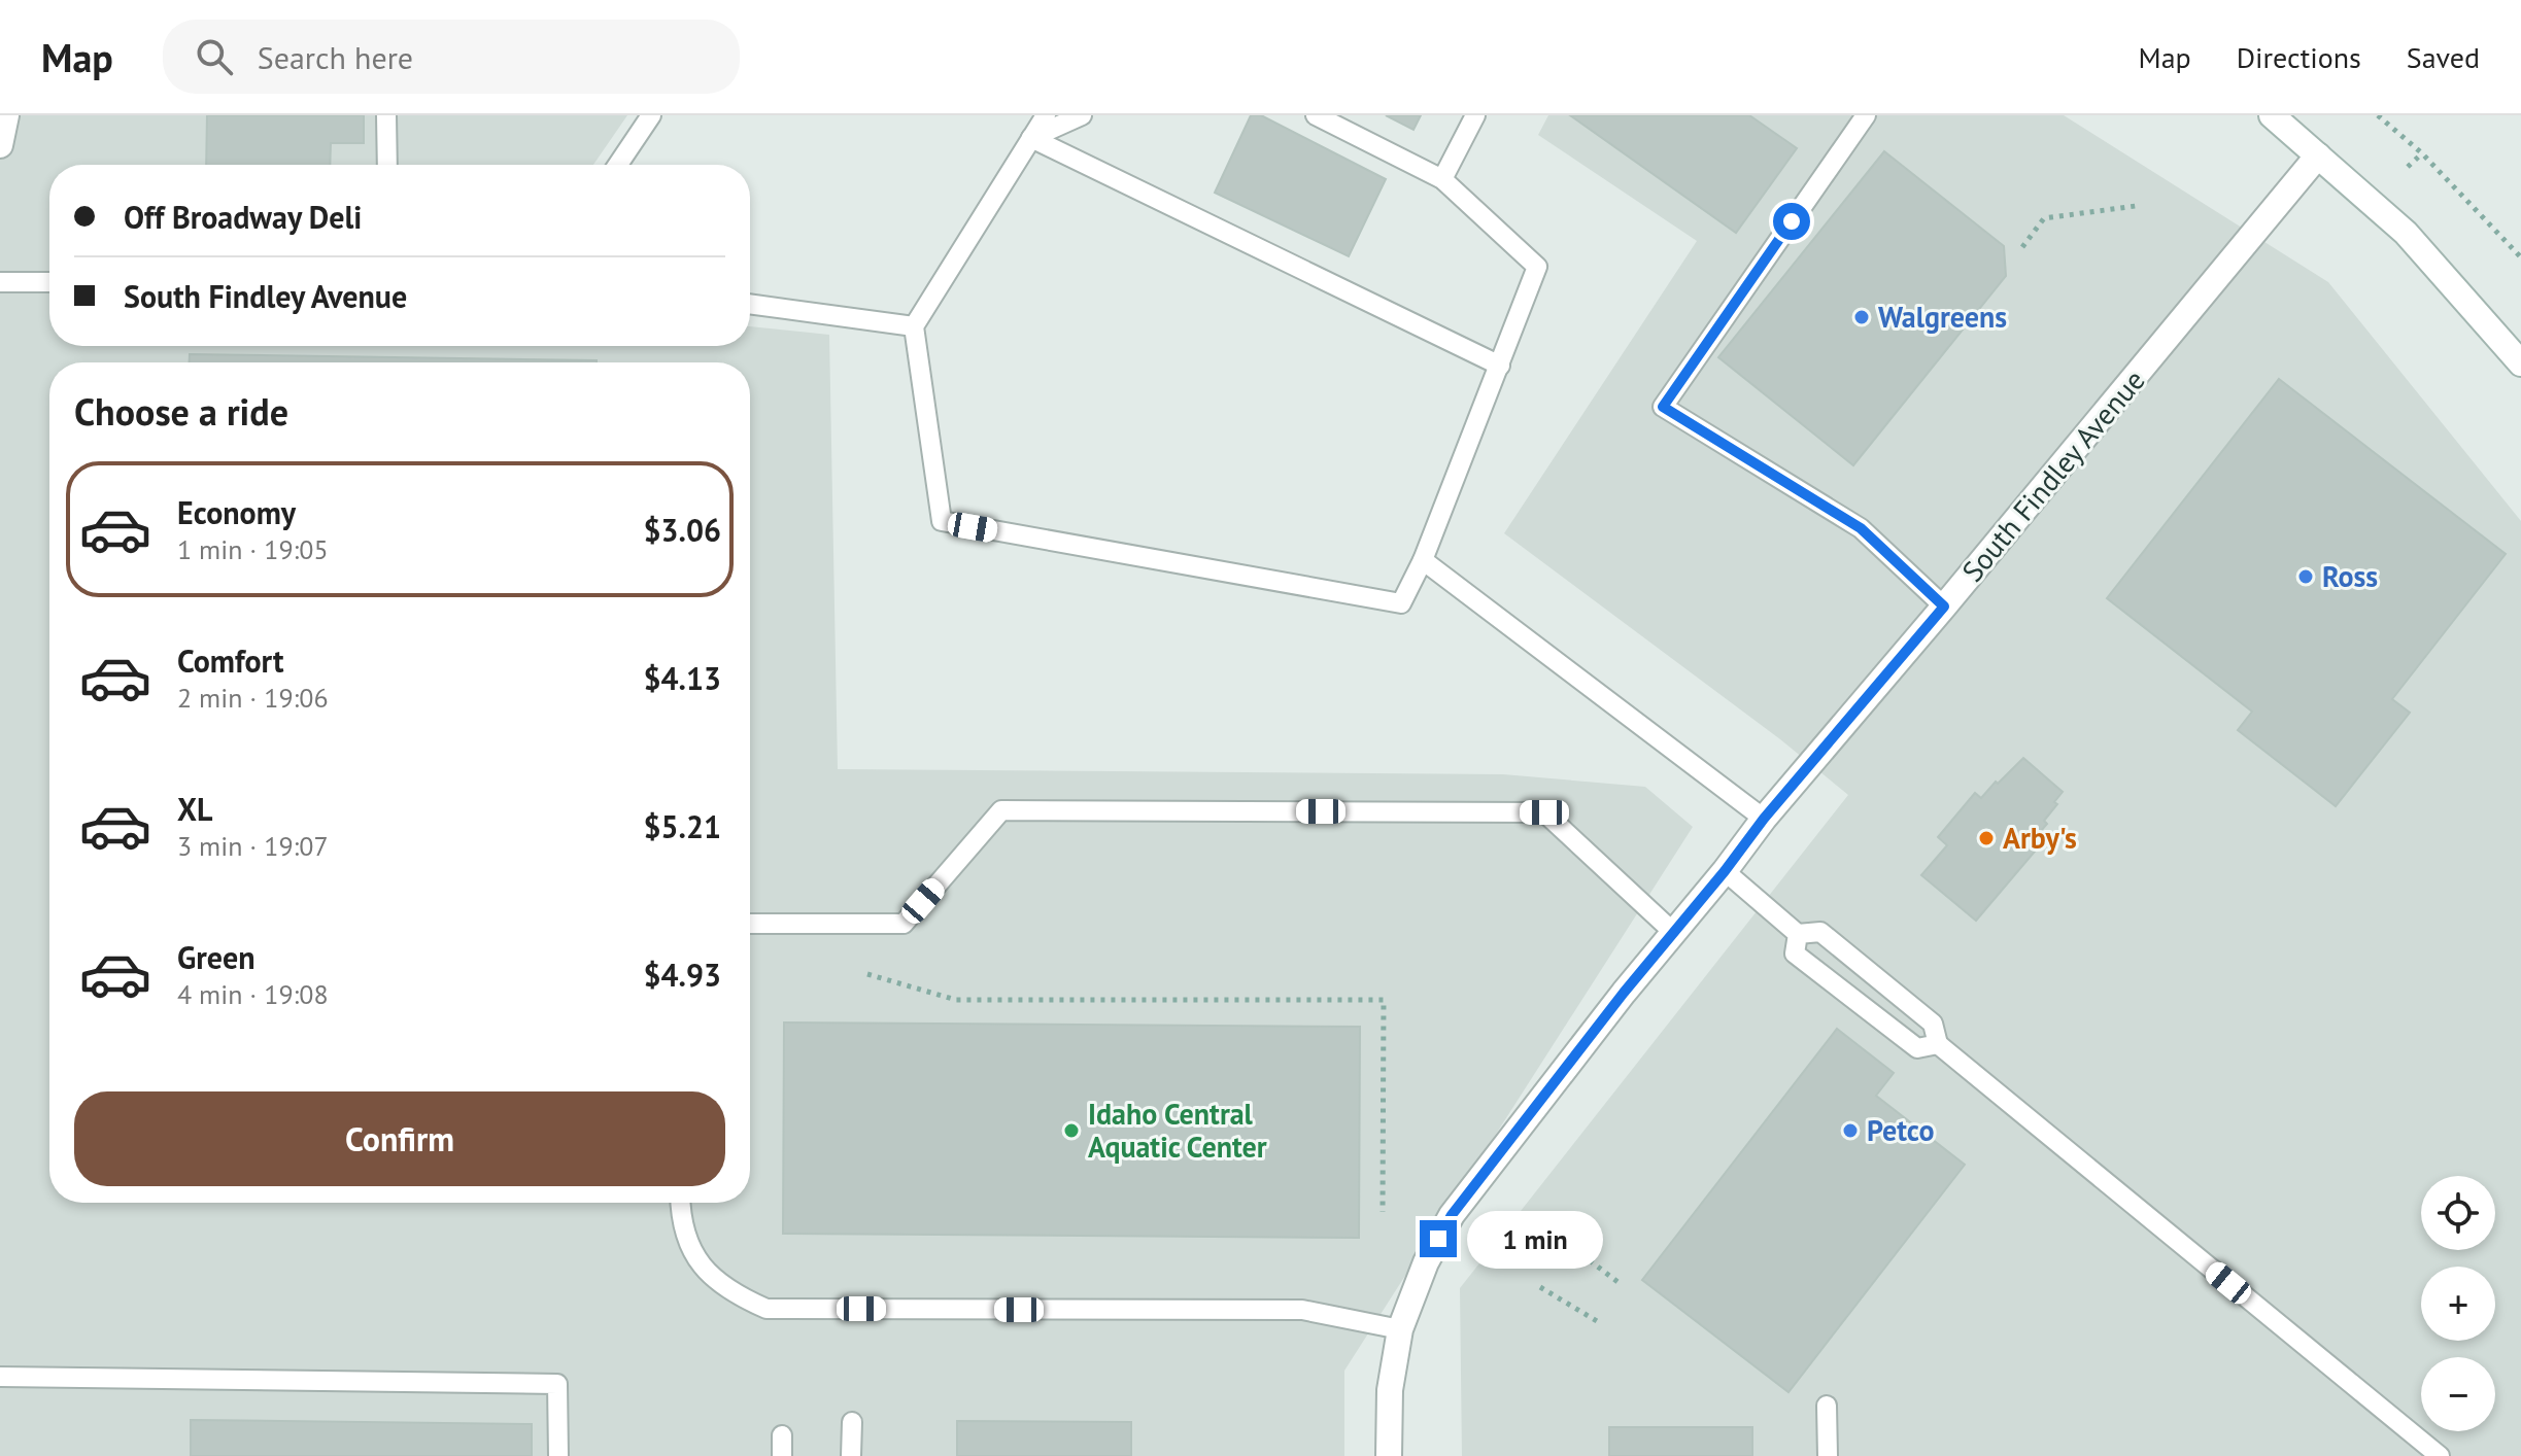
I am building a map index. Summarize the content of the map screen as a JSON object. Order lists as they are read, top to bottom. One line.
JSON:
{"streets":{"street":["South Findley Avenue"]},"places":["Walgreens","Ross","Arby's","Idaho Central Aquatic Center","Petco"],"page":{"header":"Map","search":"Search here","nav":["Map","Directions","Saved"],"banner":["Off Broadway Deli","South Findley Avenue"],"heading":"Choose a ride","list":[{"name":"Economy","note":"1 min · 19:05","value":"$3.06"},{"name":"Comfort","note":"2 min · 19:06","value":"$4.13"},{"name":"XL","note":"3 min · 19:07","value":"$5.21"},{"name":"Green","note":"4 min · 19:08","value":"$4.93"}],"buttons":"Confirm","map_buttons":["+","−"],"bubble":"1 min"}}
